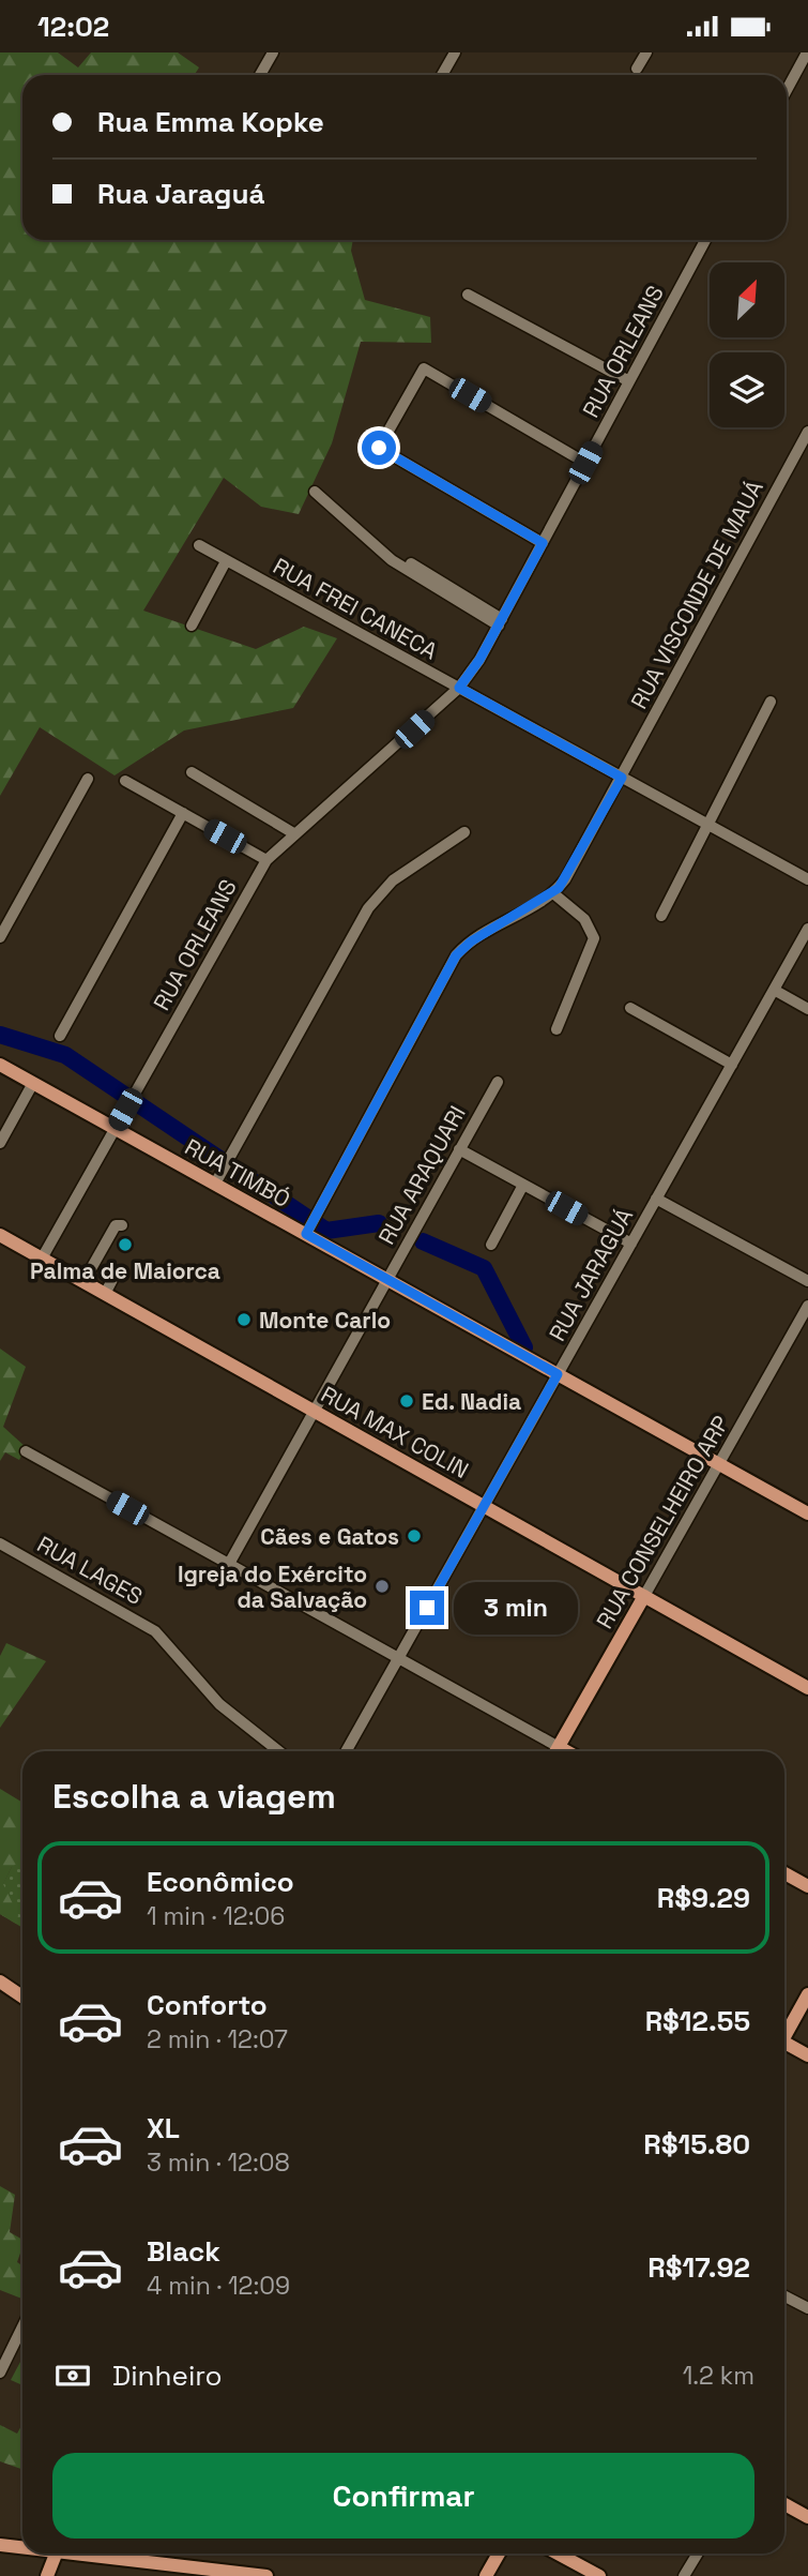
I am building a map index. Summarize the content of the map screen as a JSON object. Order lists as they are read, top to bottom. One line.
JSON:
{"streets":{"main road":["RUA TIMBÓ","RUA MAX COLIN","RUA CONSELHEIRO ARP"],"street":["RUA ORLEANS","RUA VISCONDE DE MAUÁ","RUA FREI CANECA","RUA ARAQUARI","RUA JARAGUÁ","RUA LAGES"]},"crossings":[["RUA ORLEANS","RUA FREI CANECA"],["RUA ORLEANS","RUA TIMBÓ"],["RUA ORLEANS","RUA MAX COLIN"],["RUA VISCONDE DE MAUÁ","RUA FREI CANECA"],["RUA TIMBÓ","RUA ARAQUARI"],["RUA TIMBÓ","RUA JARAGUÁ"],["RUA TIMBÓ","RUA CONSELHEIRO ARP"],["RUA ARAQUARI","RUA MAX COLIN"],["RUA JARAGUÁ","RUA MAX COLIN"],["RUA MAX COLIN","RUA CONSELHEIRO ARP"]],"places":["Palma de Maiorca","Monte Carlo","Ed. Nadia","Cães e Gatos","Igreja do Exército da Salvação"],"north":"top right","page":{"status":"12:02","banner":["Rua Emma Kopke","Rua Jaraguá"],"bubble":"3 min","heading":"Escolha a viagem","list":[{"name":"Econômico","note":"1 min · 12:06","value":"R$9.29"},{"name":"Conforto","note":"2 min · 12:07","value":"R$12.55"},{"name":"XL","note":"3 min · 12:08","value":"R$15.80"},{"name":"Black","note":"4 min · 12:09","value":"R$17.92"}],"pay":["Dinheiro","1.2 km"],"buttons":"Confirmar"}}
